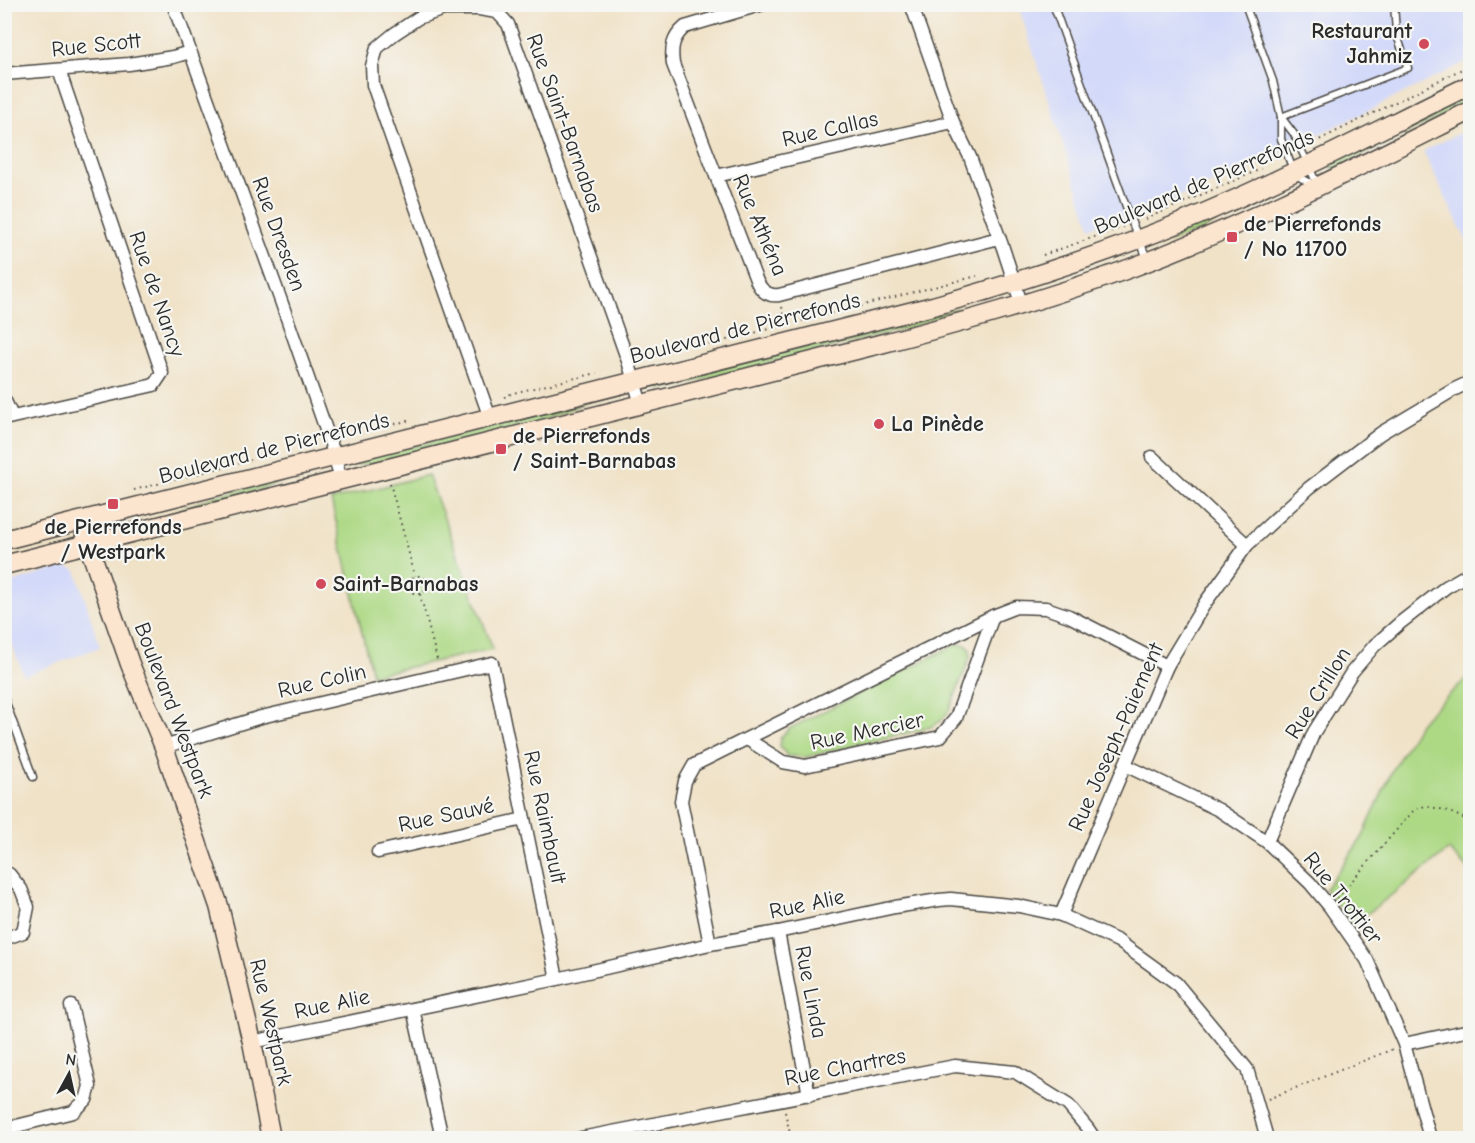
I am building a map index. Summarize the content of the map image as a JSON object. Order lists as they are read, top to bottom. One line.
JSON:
{"streets":{"main road":["Boulevard de Pierrefonds","Boulevard Westpark","Rue Westpark"],"street":["Rue Scott","Rue Saint-Barnabas","Rue Callas","Rue Athéna","Rue Dresden","Rue de Nancy","Rue Colin","Rue Crillon","Rue Mercier","Rue Joseph-Paiement","Rue Sauvé","Rue Raimbault","Rue Trottier","Rue Alie","Rue Linda","Rue Chartres"]},"crossings":[["Rue Scott","Rue Dresden"],["Rue Scott","Rue de Nancy"],["Rue Saint-Barnabas","Boulevard de Pierrefonds"],["Rue Callas","Rue Athéna"],["Boulevard de Pierrefonds","Rue Dresden"],["Boulevard de Pierrefonds","Boulevard Westpark"],["Rue Colin","Boulevard Westpark"],["Rue Colin","Rue Raimbault"],["Rue Crillon","Rue Trottier"],["Boulevard Westpark","Rue Westpark"],["Rue Mercier","Rue Joseph-Paiement"],["Rue Mercier","Rue Alie"],["Rue Joseph-Paiement","Rue Trottier"],["Rue Joseph-Paiement","Rue Alie"],["Rue Sauvé","Rue Raimbault"],["Rue Raimbault","Rue Alie"],["Rue Alie","Rue Linda"],["Rue Alie","Rue Westpark"],["Rue Linda","Rue Chartres"]],"places":{"other":["Restaurant Jahmiz","La Pinède","Saint-Barnabas"],"transit":["de Pierrefonds / No 11700","de Pierrefonds / Saint-Barnabas","de Pierrefonds / Westpark"]},"north":"top"}
